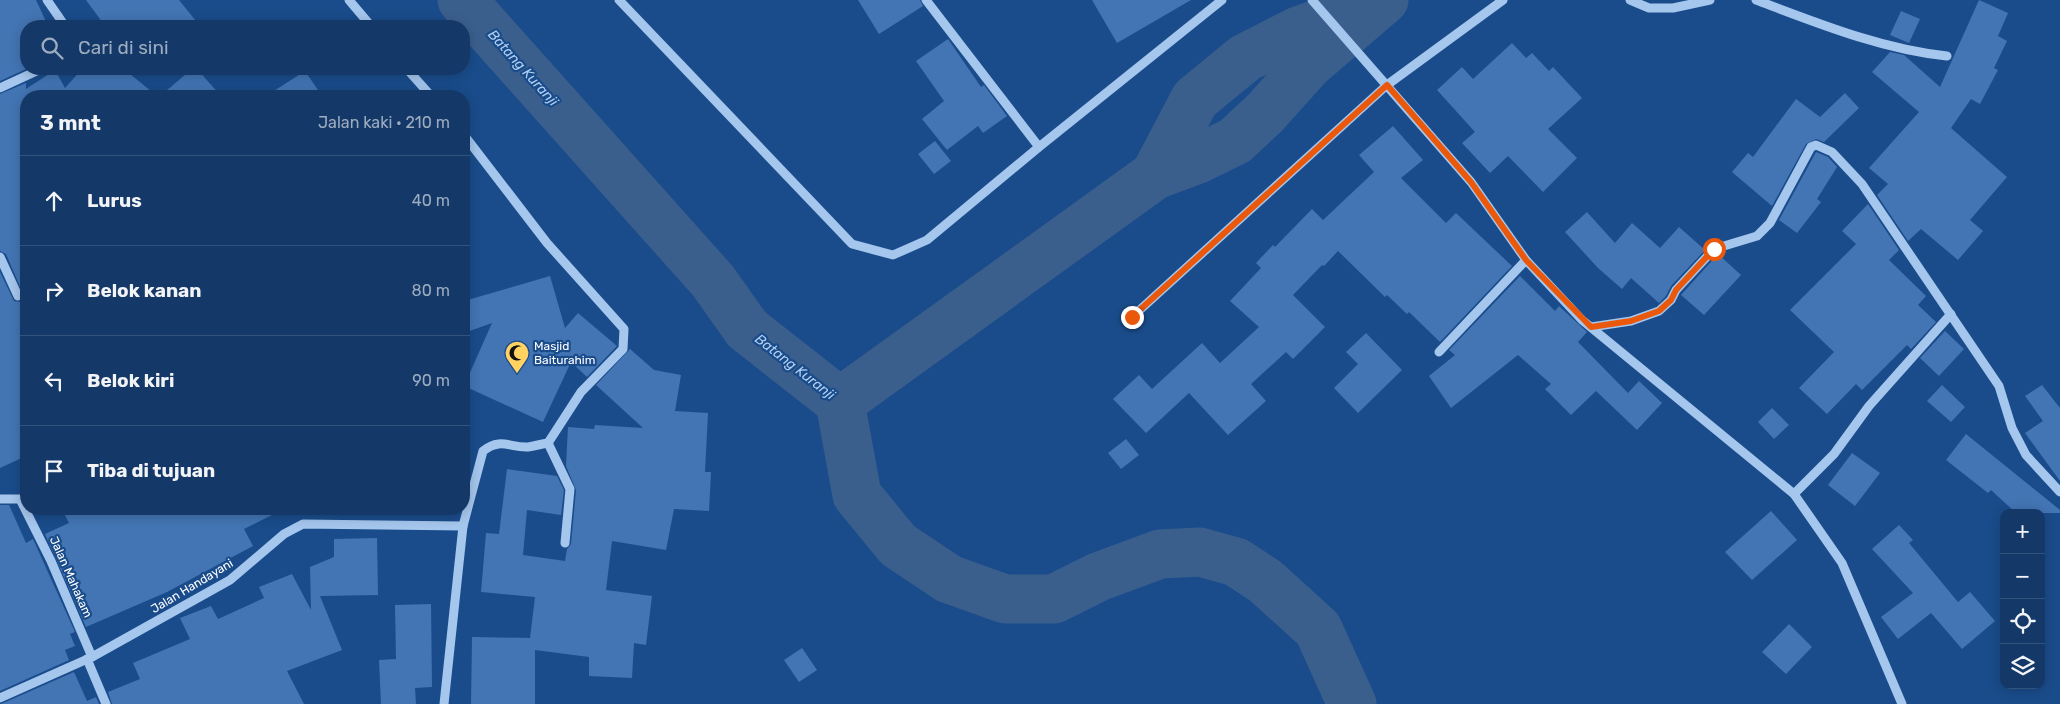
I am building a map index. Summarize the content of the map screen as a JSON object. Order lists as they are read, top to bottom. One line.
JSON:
{"streets":{"street":["Jalan Mahakam","Jalan Handayani"]},"crossings":[["Jalan Mahakam","Jalan Handayani"]],"water":["Batang Kuranji"],"places":{"mosque":["Masjid Baiturahim"]},"page":{"search":"Cari di sini","heading":["3 mnt","Jalan kaki · 210 m"],"list":[["Lurus","40 m"],["Belok kanan","80 m"],["Belok kiri","90 m"],"Tiba di tujuan"],"map_buttons":["+","−"]}}
